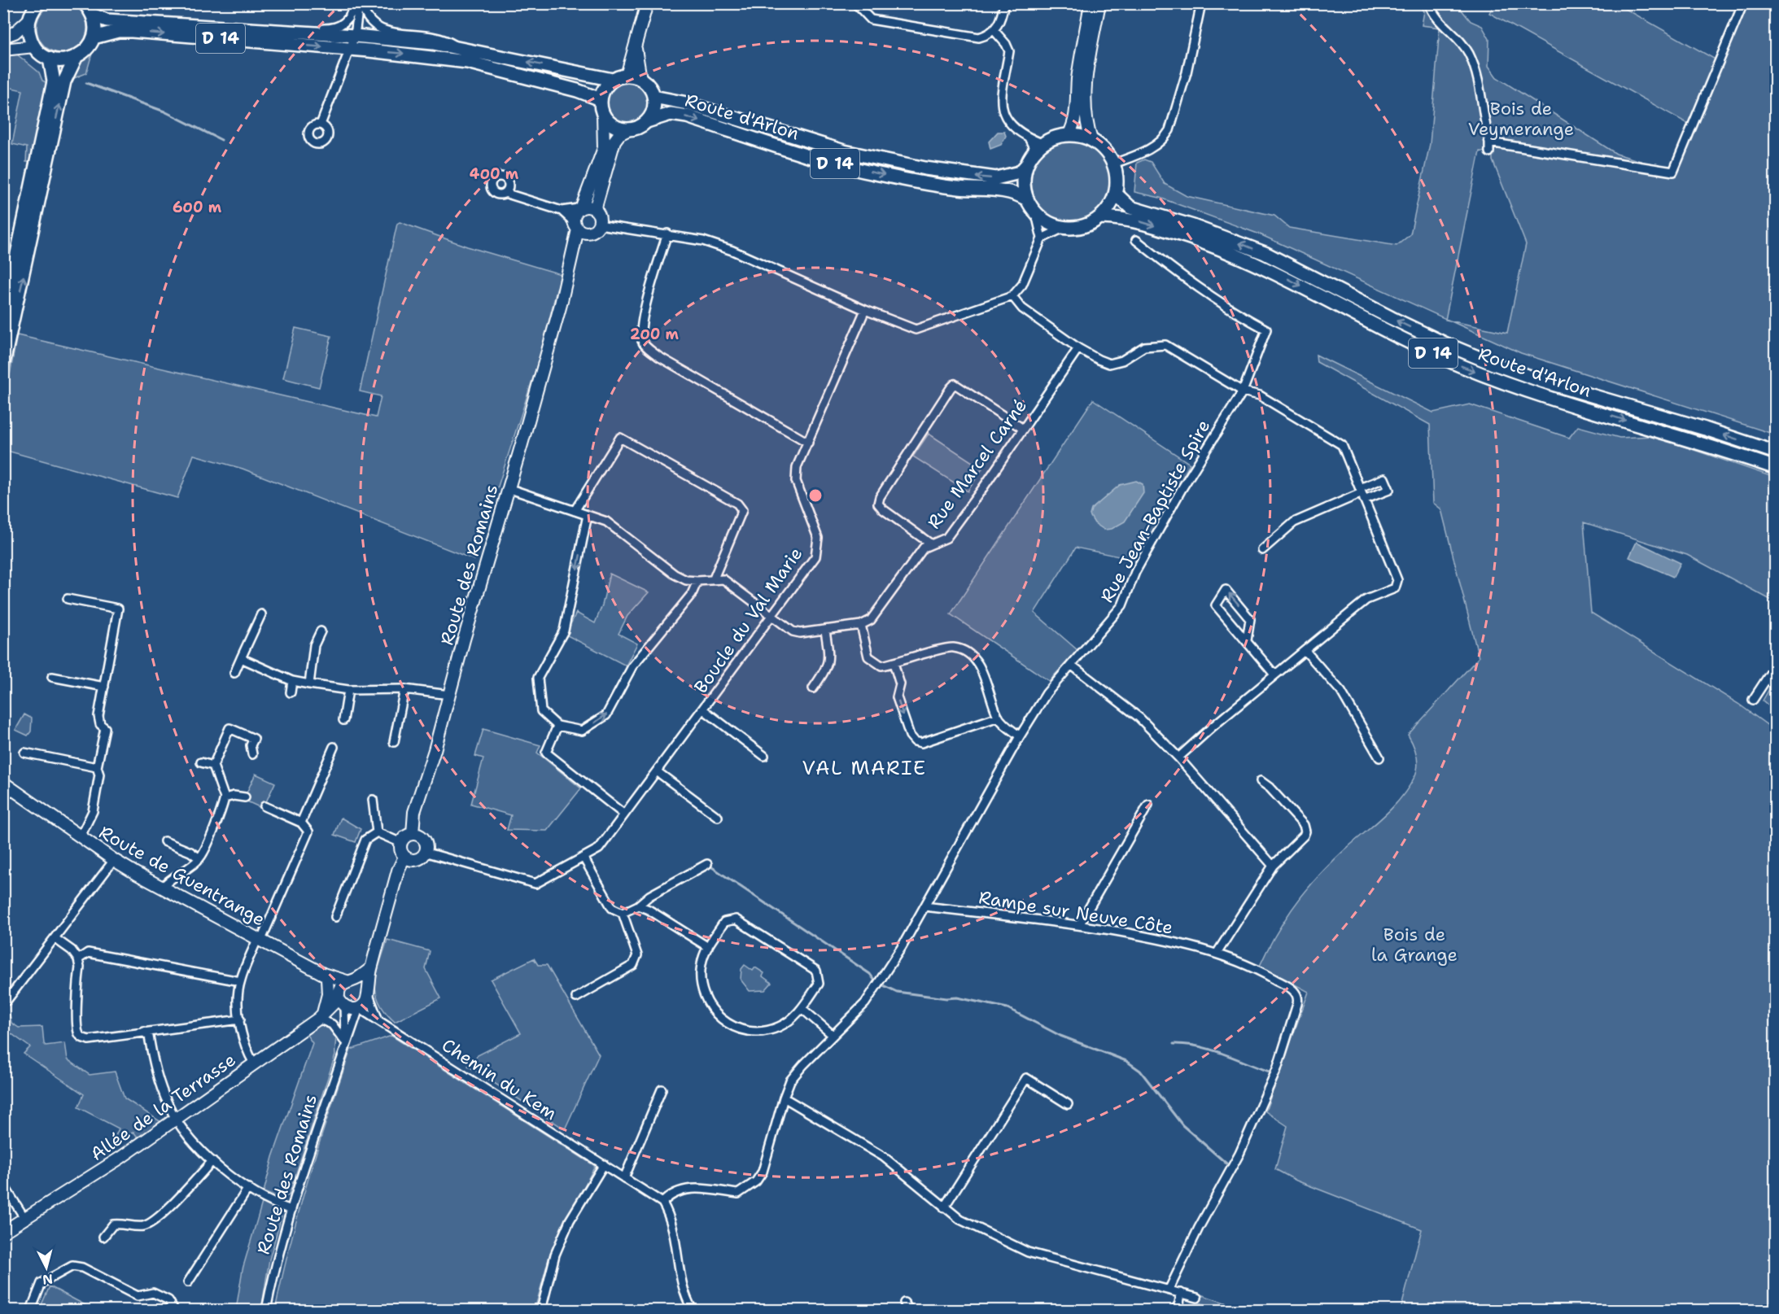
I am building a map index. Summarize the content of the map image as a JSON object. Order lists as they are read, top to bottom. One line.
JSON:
{"streets":{"main road":["D 14","Route d'Arlon"],"street":["Rue Marcel Carné","Rue Jean-Baptiste Spire","Route des Romains","Boucle du Val Marie","Route de Guentrange","Rampe sur Neuve Côte","Chemin du Kem","Allée de la Terrasse"]},"crossings":[["D 14","Route d'Arlon"],["D 14","Route des Romains"],["Route d'Arlon","Route des Romains"],["Rue Jean-Baptiste Spire","Rampe sur Neuve Côte"],["Rue Jean-Baptiste Spire","Chemin du Kem"],["Route des Romains","Boucle du Val Marie"],["Route des Romains","Route de Guentrange"],["Route des Romains","Chemin du Kem"],["Route des Romains","Allée de la Terrasse"],["Route de Guentrange","Chemin du Kem"],["Route de Guentrange","Allée de la Terrasse"],["Chemin du Kem","Allée de la Terrasse"]],"districts":["VAL MARIE"],"parks":["Bois de Veymerange","Bois de la Grange"],"north":"bottom","rings":["400 m","600 m","200 m"]}
